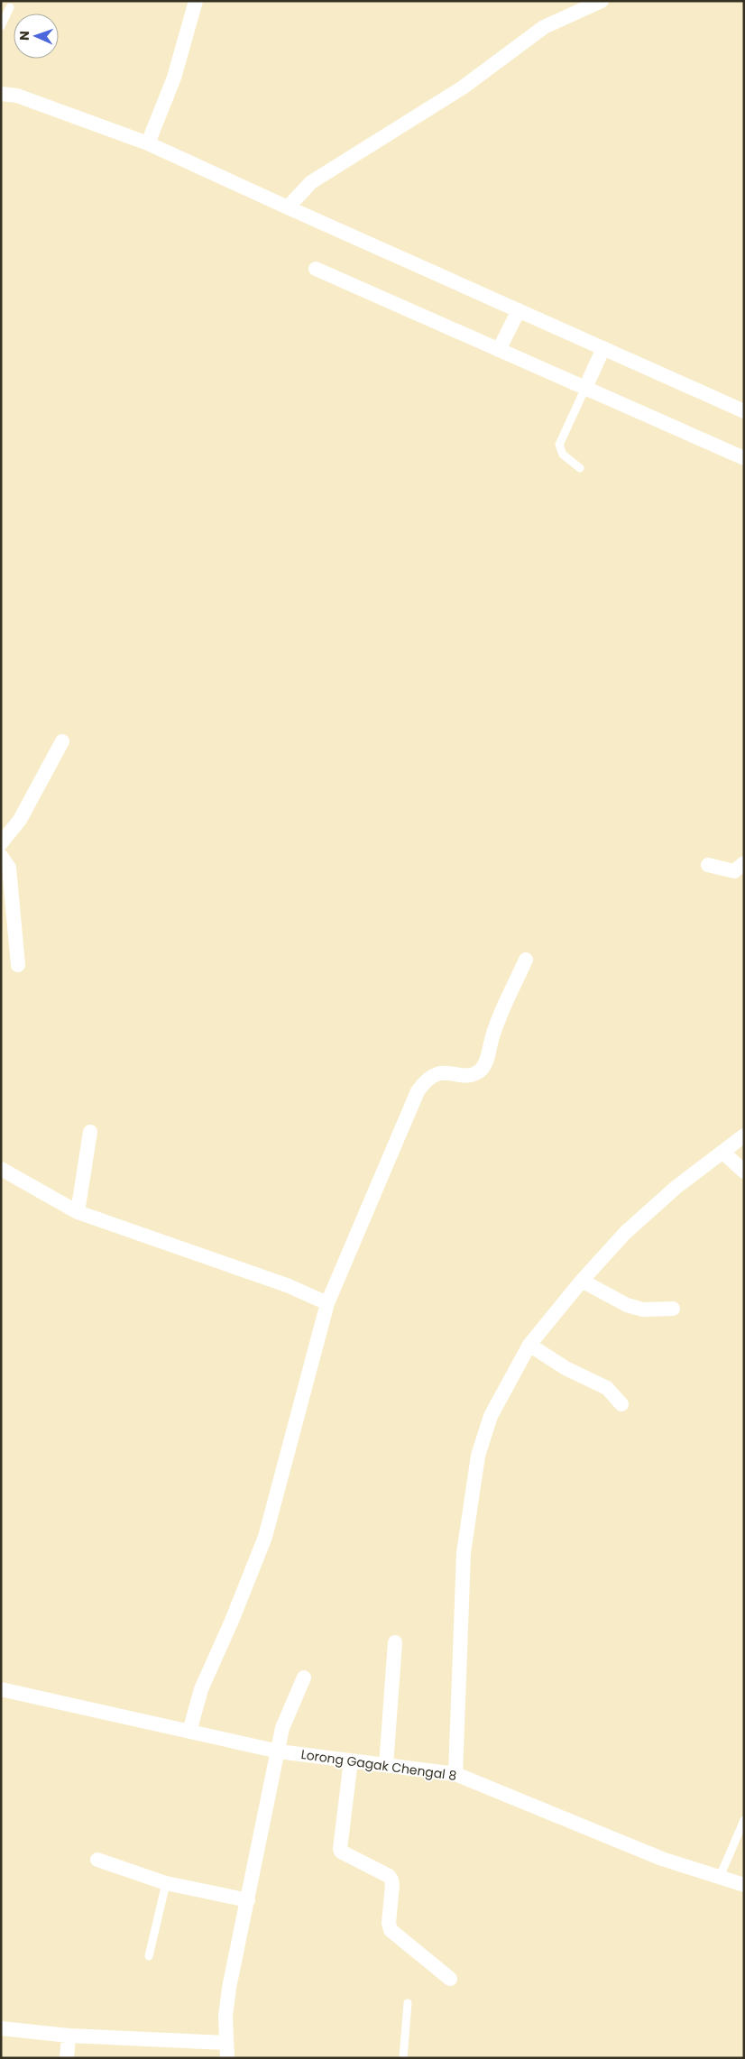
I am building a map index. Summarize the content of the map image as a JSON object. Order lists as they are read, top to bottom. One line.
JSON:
{"streets":{"street":["Lorong Gagak Chengal 8"]},"north":"left"}
